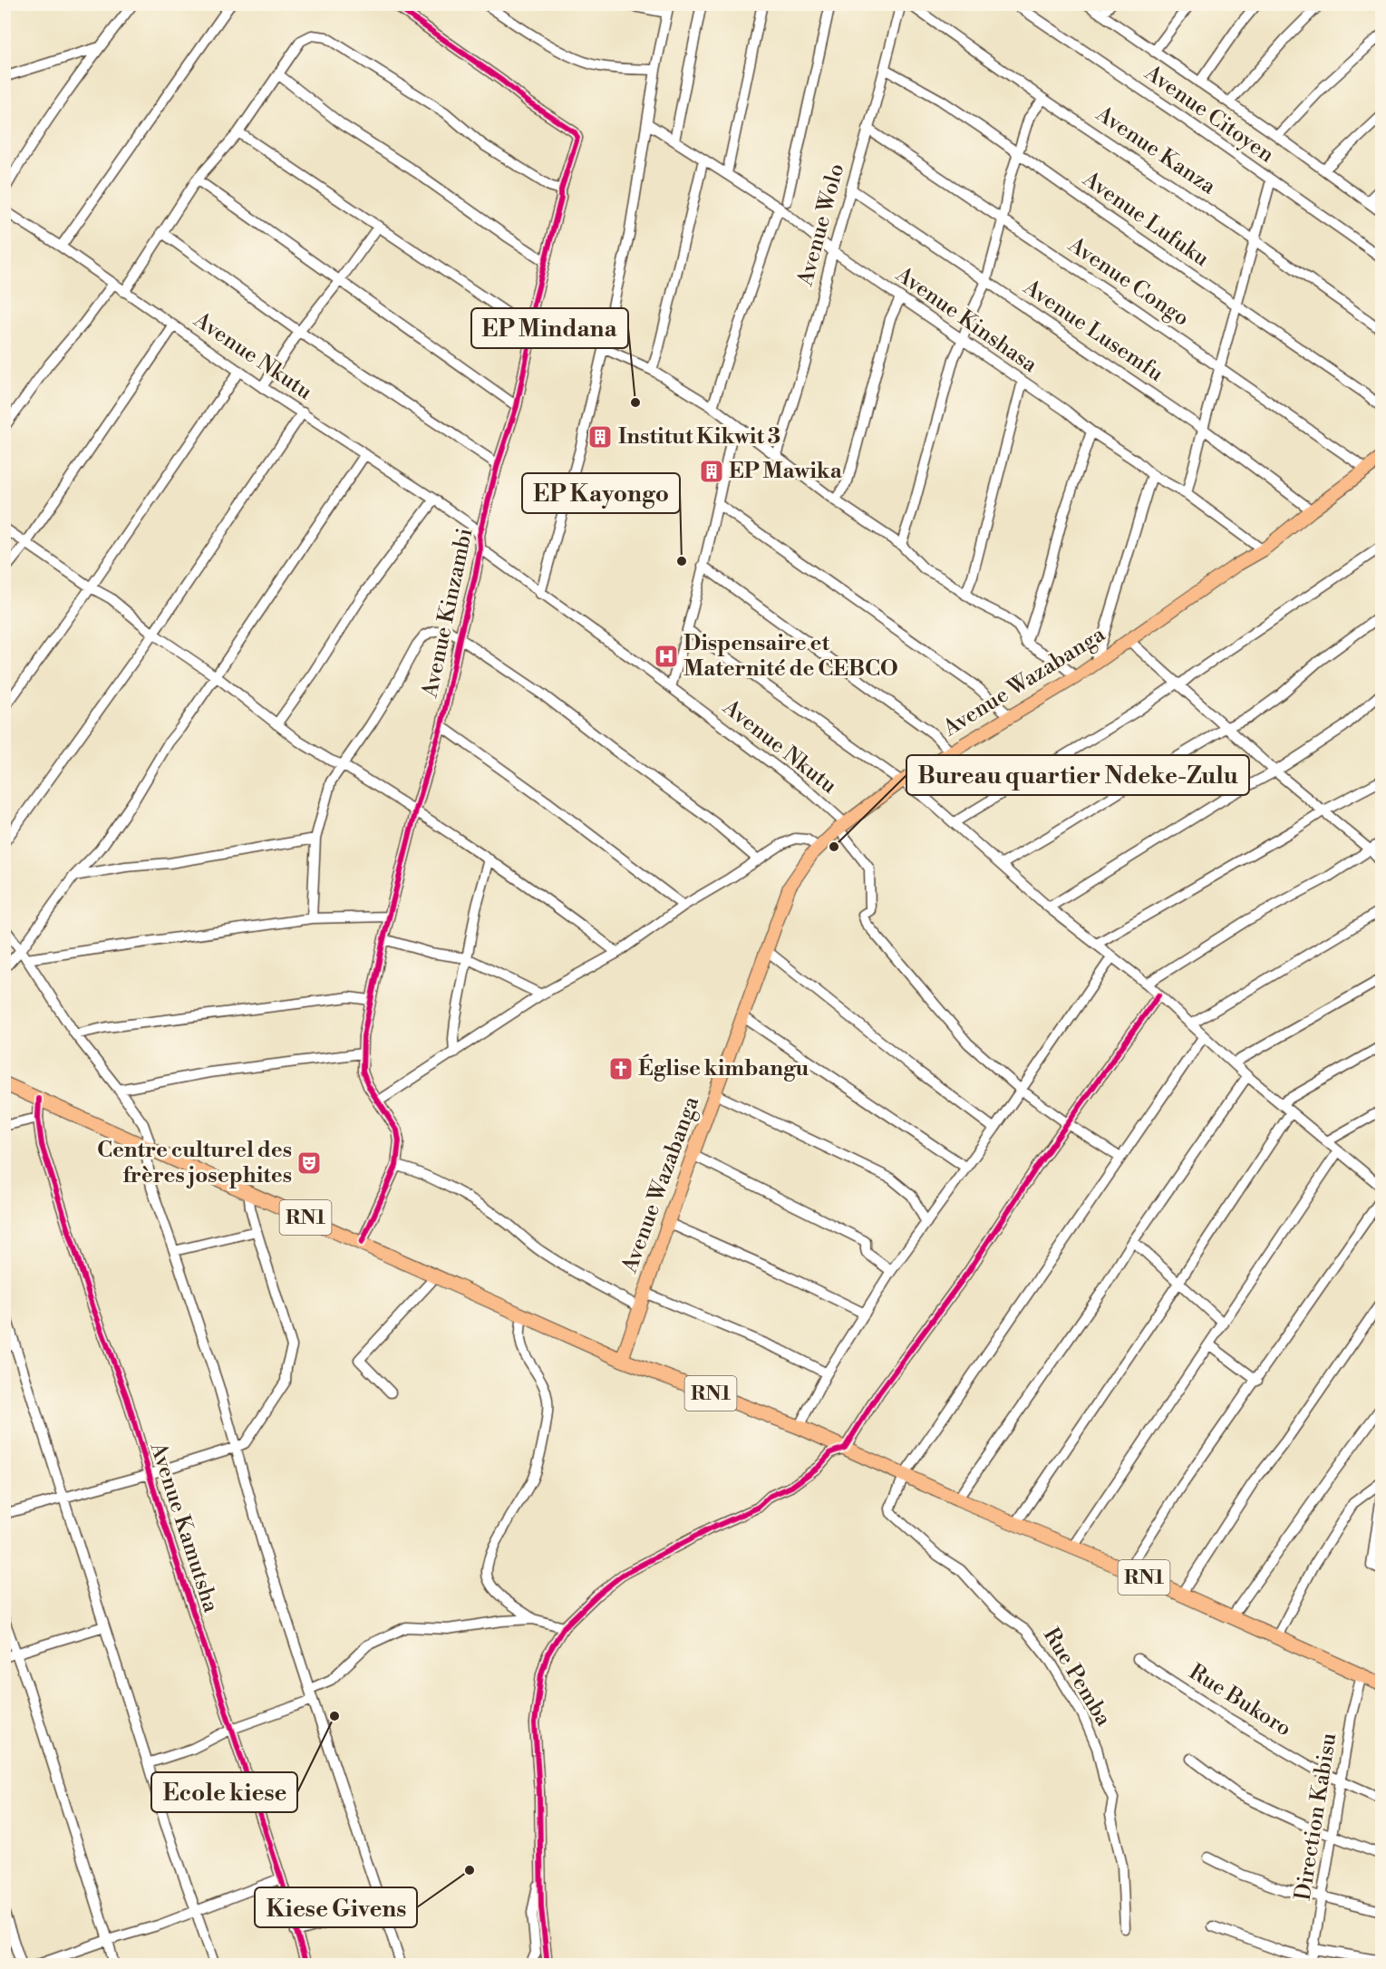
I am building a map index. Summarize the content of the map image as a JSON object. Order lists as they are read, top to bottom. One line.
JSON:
{"streets":{"highway":["RN1"],"main road":["Avenue Wazabanga"],"street":["Avenue Citoyen","Avenue Kanza","Avenue Lufuku","Avenue Wolo","Avenue Congo","Avenue Kinshasa","Avenue Lusemfu","Avenue Nkutu","Avenue Kinzambi","Avenue Kamutsha","Rue Pemba","Rue Bukoro","Direction Kabisu"]},"crossings":[["Avenue Lufuku","Avenue Wolo"],["Avenue Wolo","Avenue Congo"],["Avenue Wolo","Avenue Kinshasa"],["Avenue Wolo","Avenue Lusemfu"],["Avenue Congo","Avenue Wazabanga"],["Avenue Kinshasa","Avenue Wazabanga"],["Avenue Lusemfu","Avenue Wazabanga"],["Avenue Nkutu","Avenue Kinzambi"],["Avenue Nkutu","Avenue Wazabanga"],["Avenue Kinzambi","RN1"],["Avenue Wazabanga","RN1"],["RN1","Avenue Kamutsha"],["RN1","Rue Pemba"],["RN1","Direction Kabisu"],["Rue Bukoro","Direction Kabisu"]],"places":{"other":["EP Mindana","EP Kayongo","Bureau quartier Ndeke-Zulu","Ecole kiese","Kiese Givens"],"building":["Institut Kikwit 3","EP Mawika"],"hospital":["Dispensaire et Maternité de CEBCO"],"church":["Église kimbangu"],"theatre":["Centre culturel des frères josephites"]}}
